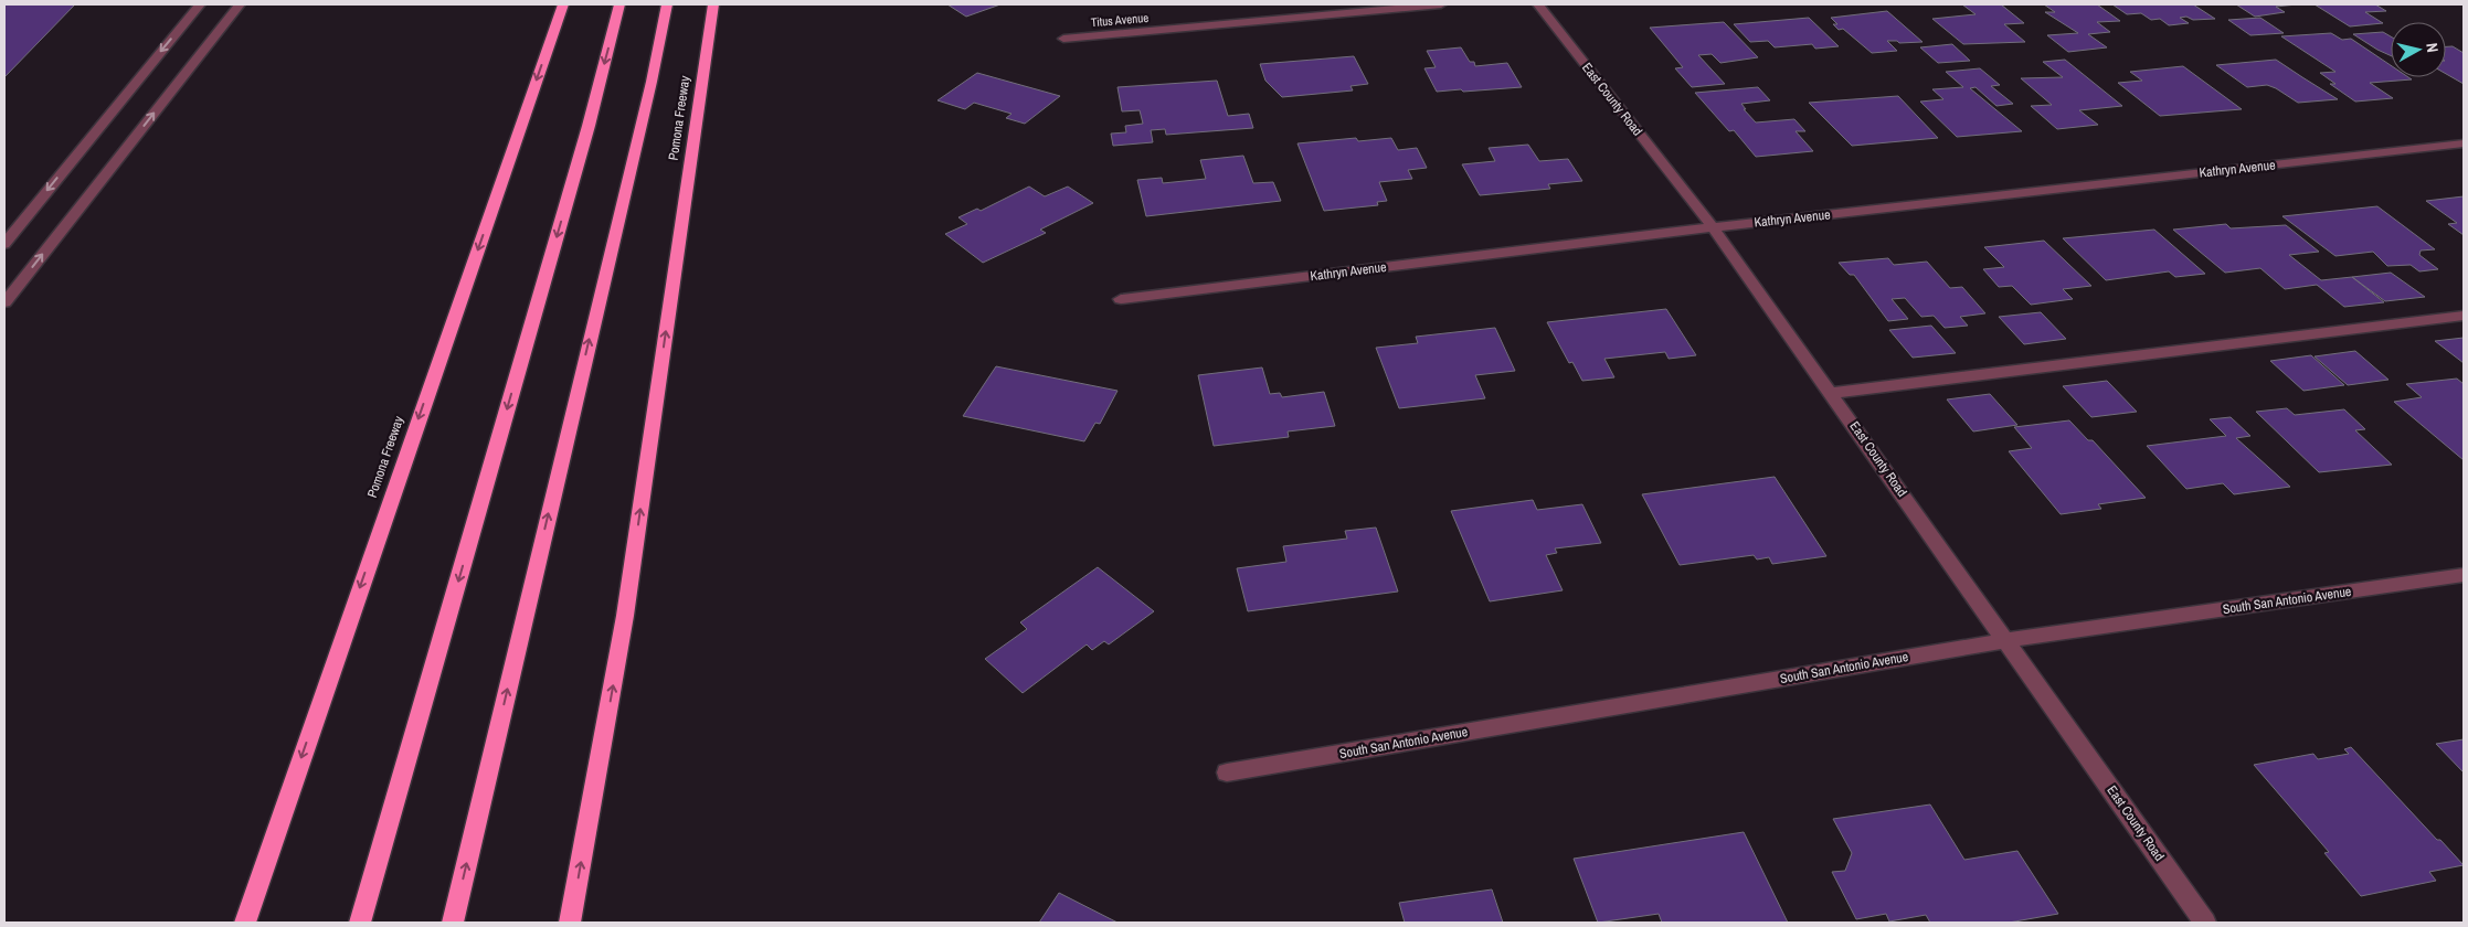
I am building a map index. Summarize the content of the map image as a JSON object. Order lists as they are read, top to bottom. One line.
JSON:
{"streets":{"highway":["Pomona Freeway"],"street":["Titus Avenue","East County Road","Kathryn Avenue","South San Antonio Avenue"]},"crossings":[["East County Road","Kathryn Avenue"],["East County Road","South San Antonio Avenue"]],"north":"right"}
